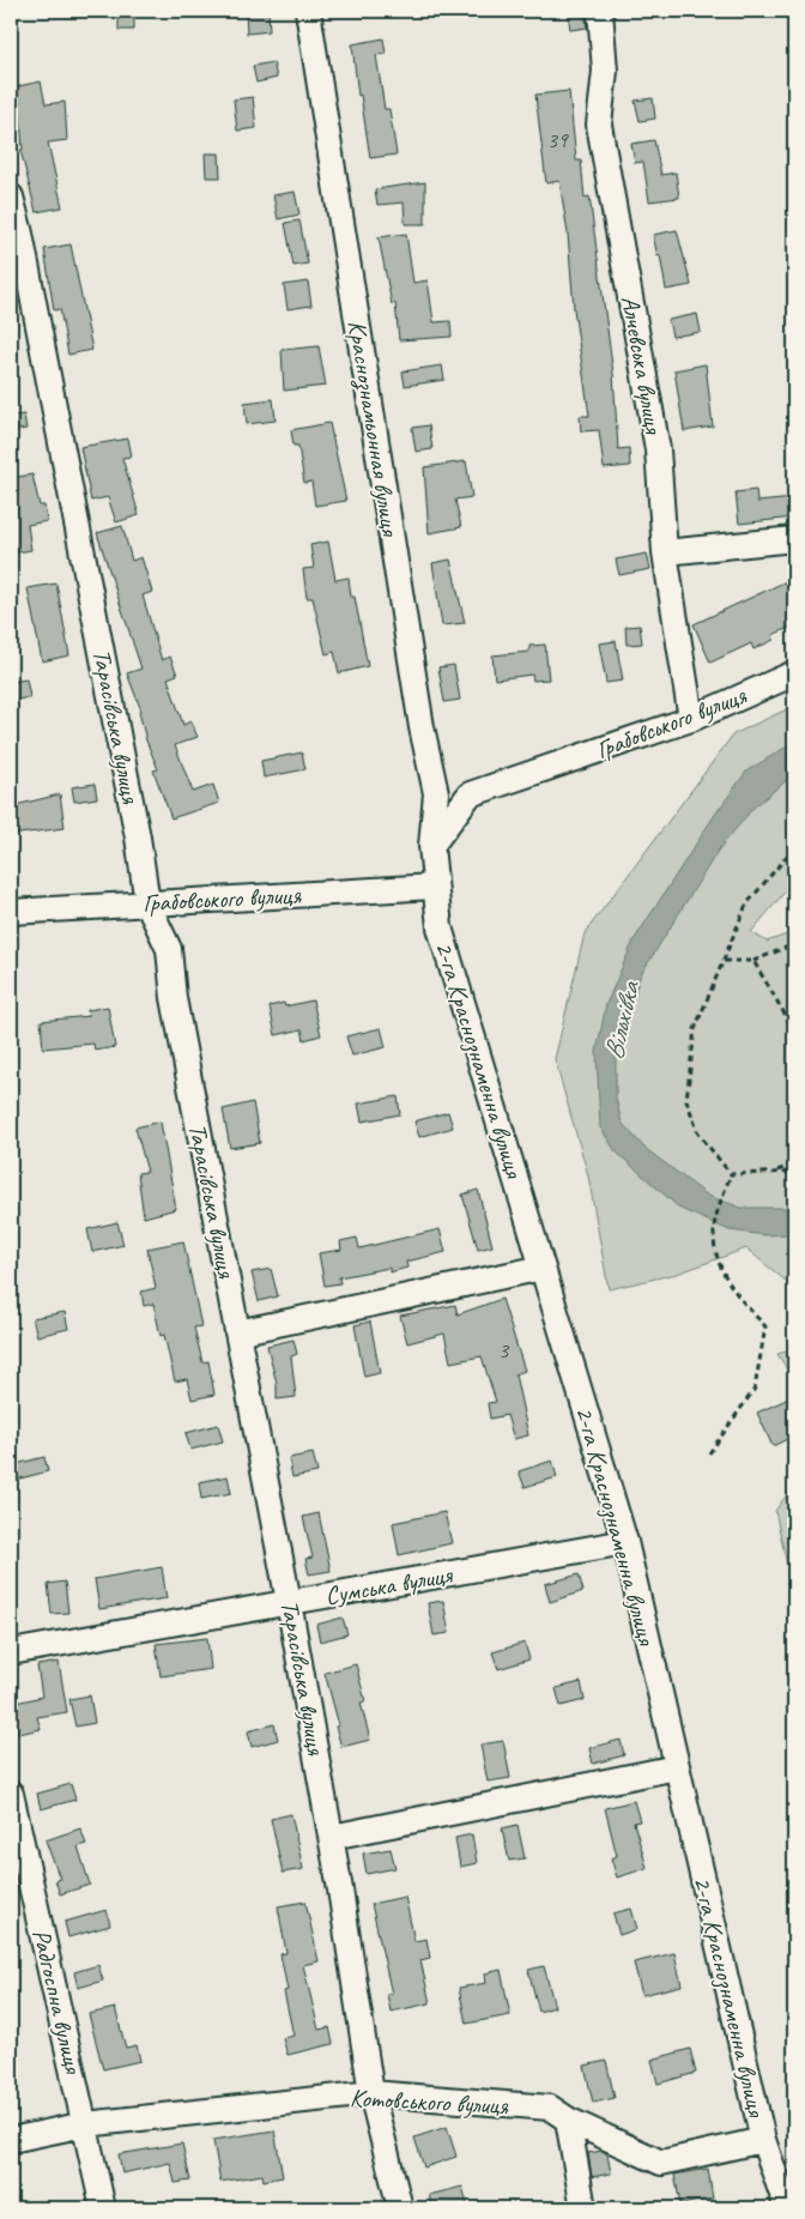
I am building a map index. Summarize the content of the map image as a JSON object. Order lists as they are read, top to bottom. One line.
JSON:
{"streets":{"street":["Алчевська вулиця","Краснознамьонная вулиця","Грабовського вулиця","Тарасівська вулиця","2-га Краснознаменна вулиця","Сумська вулиця","Радгоспна вулиця","Котовського вулиця"]},"crossings":[["Алчевська вулиця","Грабовського вулиця"],["Краснознамьонная вулиця","Грабовського вулиця"],["Краснознамьонная вулиця","2-га Краснознаменна вулиця"],["Грабовського вулиця","Тарасівська вулиця"],["Грабовського вулиця","2-га Краснознаменна вулиця"],["Тарасівська вулиця","Сумська вулиця"],["Тарасівська вулиця","Котовського вулиця"],["2-га Краснознаменна вулиця","Сумська вулиця"],["2-га Краснознаменна вулиця","Котовського вулиця"],["Радгоспна вулиця","Котовського вулиця"]],"water":["Вільхівка"],"house_numbers":["39","3"]}
